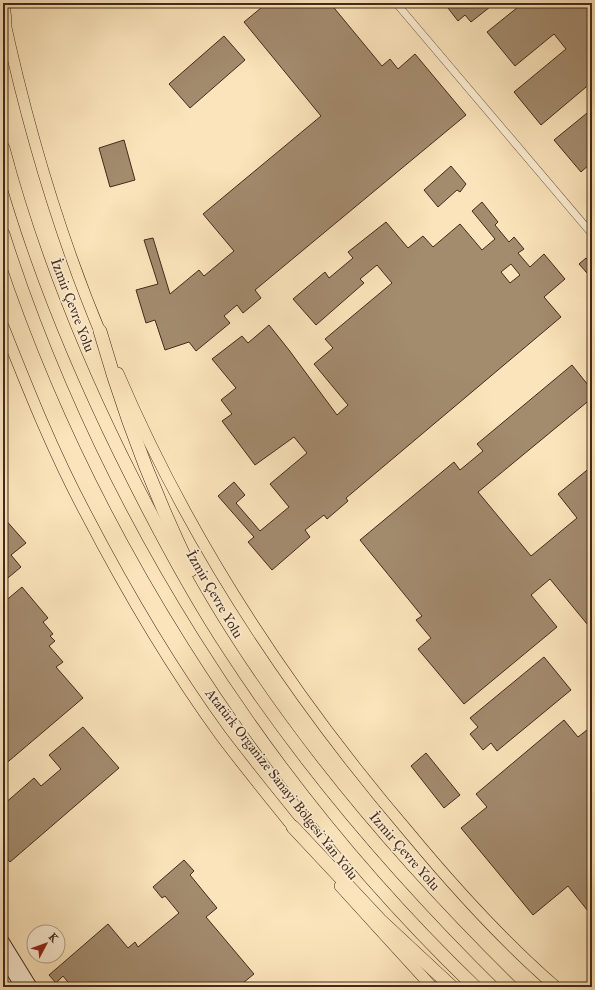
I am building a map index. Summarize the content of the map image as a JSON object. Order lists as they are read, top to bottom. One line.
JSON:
{"streets":{"highway":["İzmir Çevre Yolu"],"main road":["Atatürk Organize Sanayi Bölgesi Yan Yolu"]},"north":"top right"}
